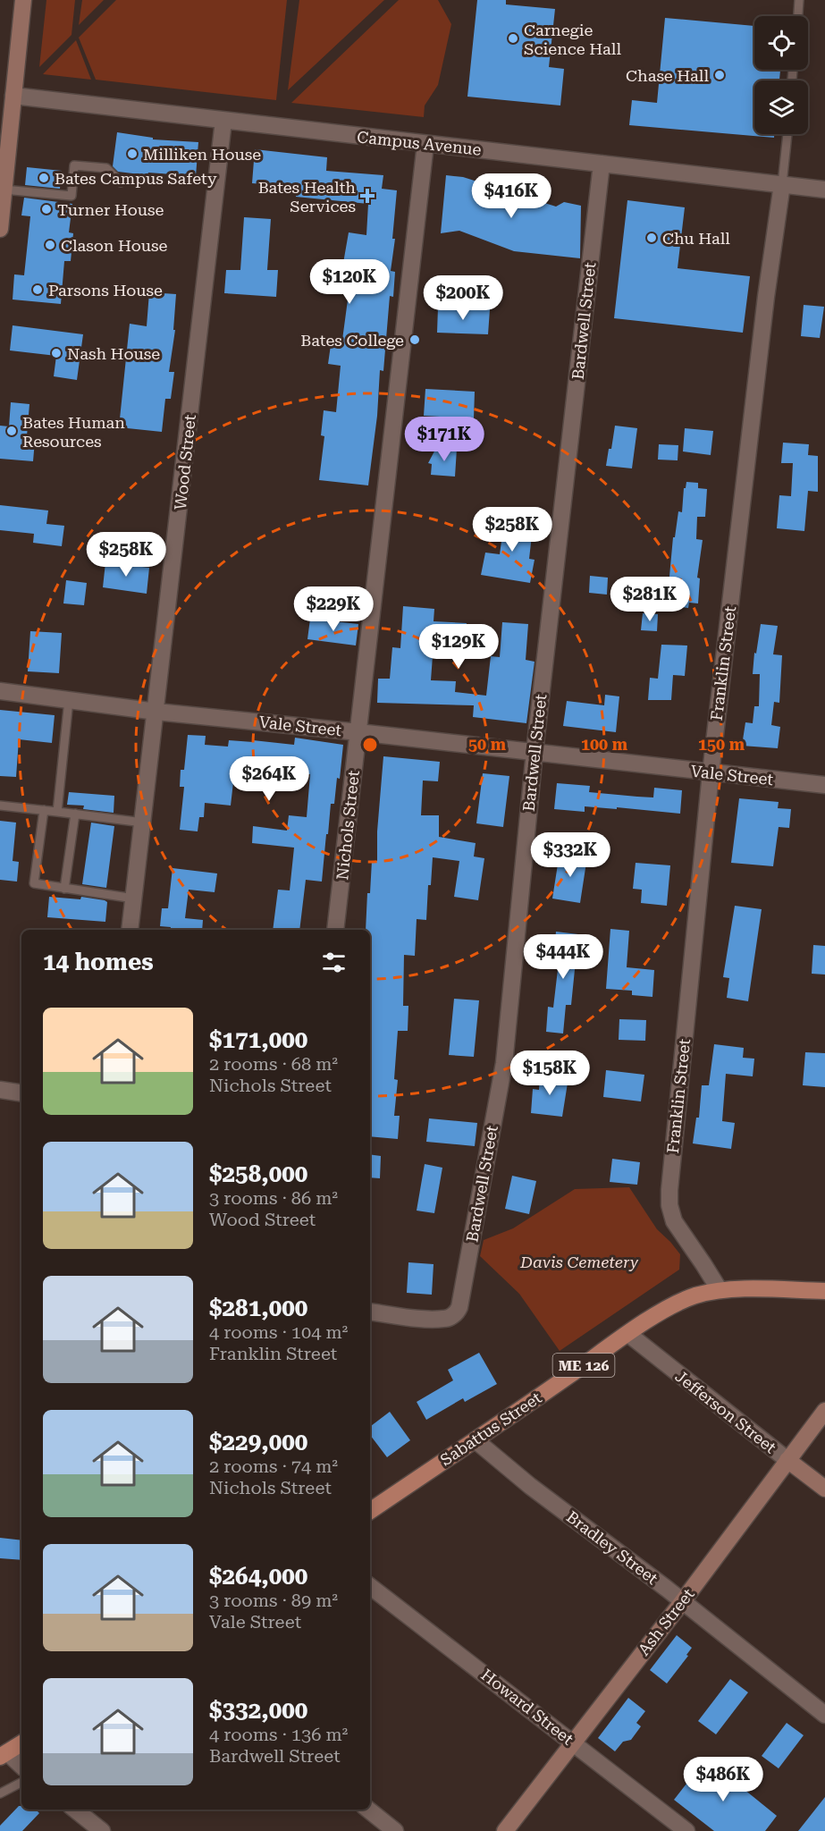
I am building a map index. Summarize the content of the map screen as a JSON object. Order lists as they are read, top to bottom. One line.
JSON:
{"streets":{"main road":["ME 126","Jefferson Street","Sabattus Street","Ash Street"],"street":["Campus Avenue","Bardwell Street","Wood Street","Franklin Street","Vale Street","Nichols Street","Bradley Street","Howard Street"]},"crossings":[["Campus Avenue","Bardwell Street"],["Campus Avenue","Wood Street"],["Campus Avenue","Franklin Street"],["Campus Avenue","Nichols Street"],["Bardwell Street","Vale Street"],["Wood Street","Vale Street"],["Franklin Street","Vale Street"],["Franklin Street","Sabattus Street"],["Vale Street","Nichols Street"],["Jefferson Street","Sabattus Street"],["Jefferson Street","Ash Street"],["Sabattus Street","Bradley Street"],["Bradley Street","Ash Street"],["Ash Street","Howard Street"]],"parks":["Davis Cemetery"],"places":{"other":["Carnegie Science Hall","Chase Hall","Milliken House","Bates Campus Safety","Turner House","Chu Hall","Clason House","Parsons House","Bates College","Nash House","Bates Human Resources"],"health":["Bates Health Services"]},"page":{"price":["$416K","$120K","$200K","$171K","$258K","$258K","$281K","$229K","$129K","$264K","$332K","$444K","$158K","$486K"],"heading":"14 homes","list":[{"name":"$171,000","note":"2 rooms · 68 m² · Nichols Street"},{"name":"$258,000","note":"3 rooms · 86 m² · Wood Street"},{"name":"$281,000","note":"4 rooms · 104 m² · Franklin Street"},{"name":"$229,000","note":"2 rooms · 74 m² · Nichols Street"},{"name":"$264,000","note":"3 rooms · 89 m² · Vale Street"},{"name":"$332,000","note":"4 rooms · 136 m² · Bardwell Street"}]},"rings":["50 m","100 m","150 m"]}
